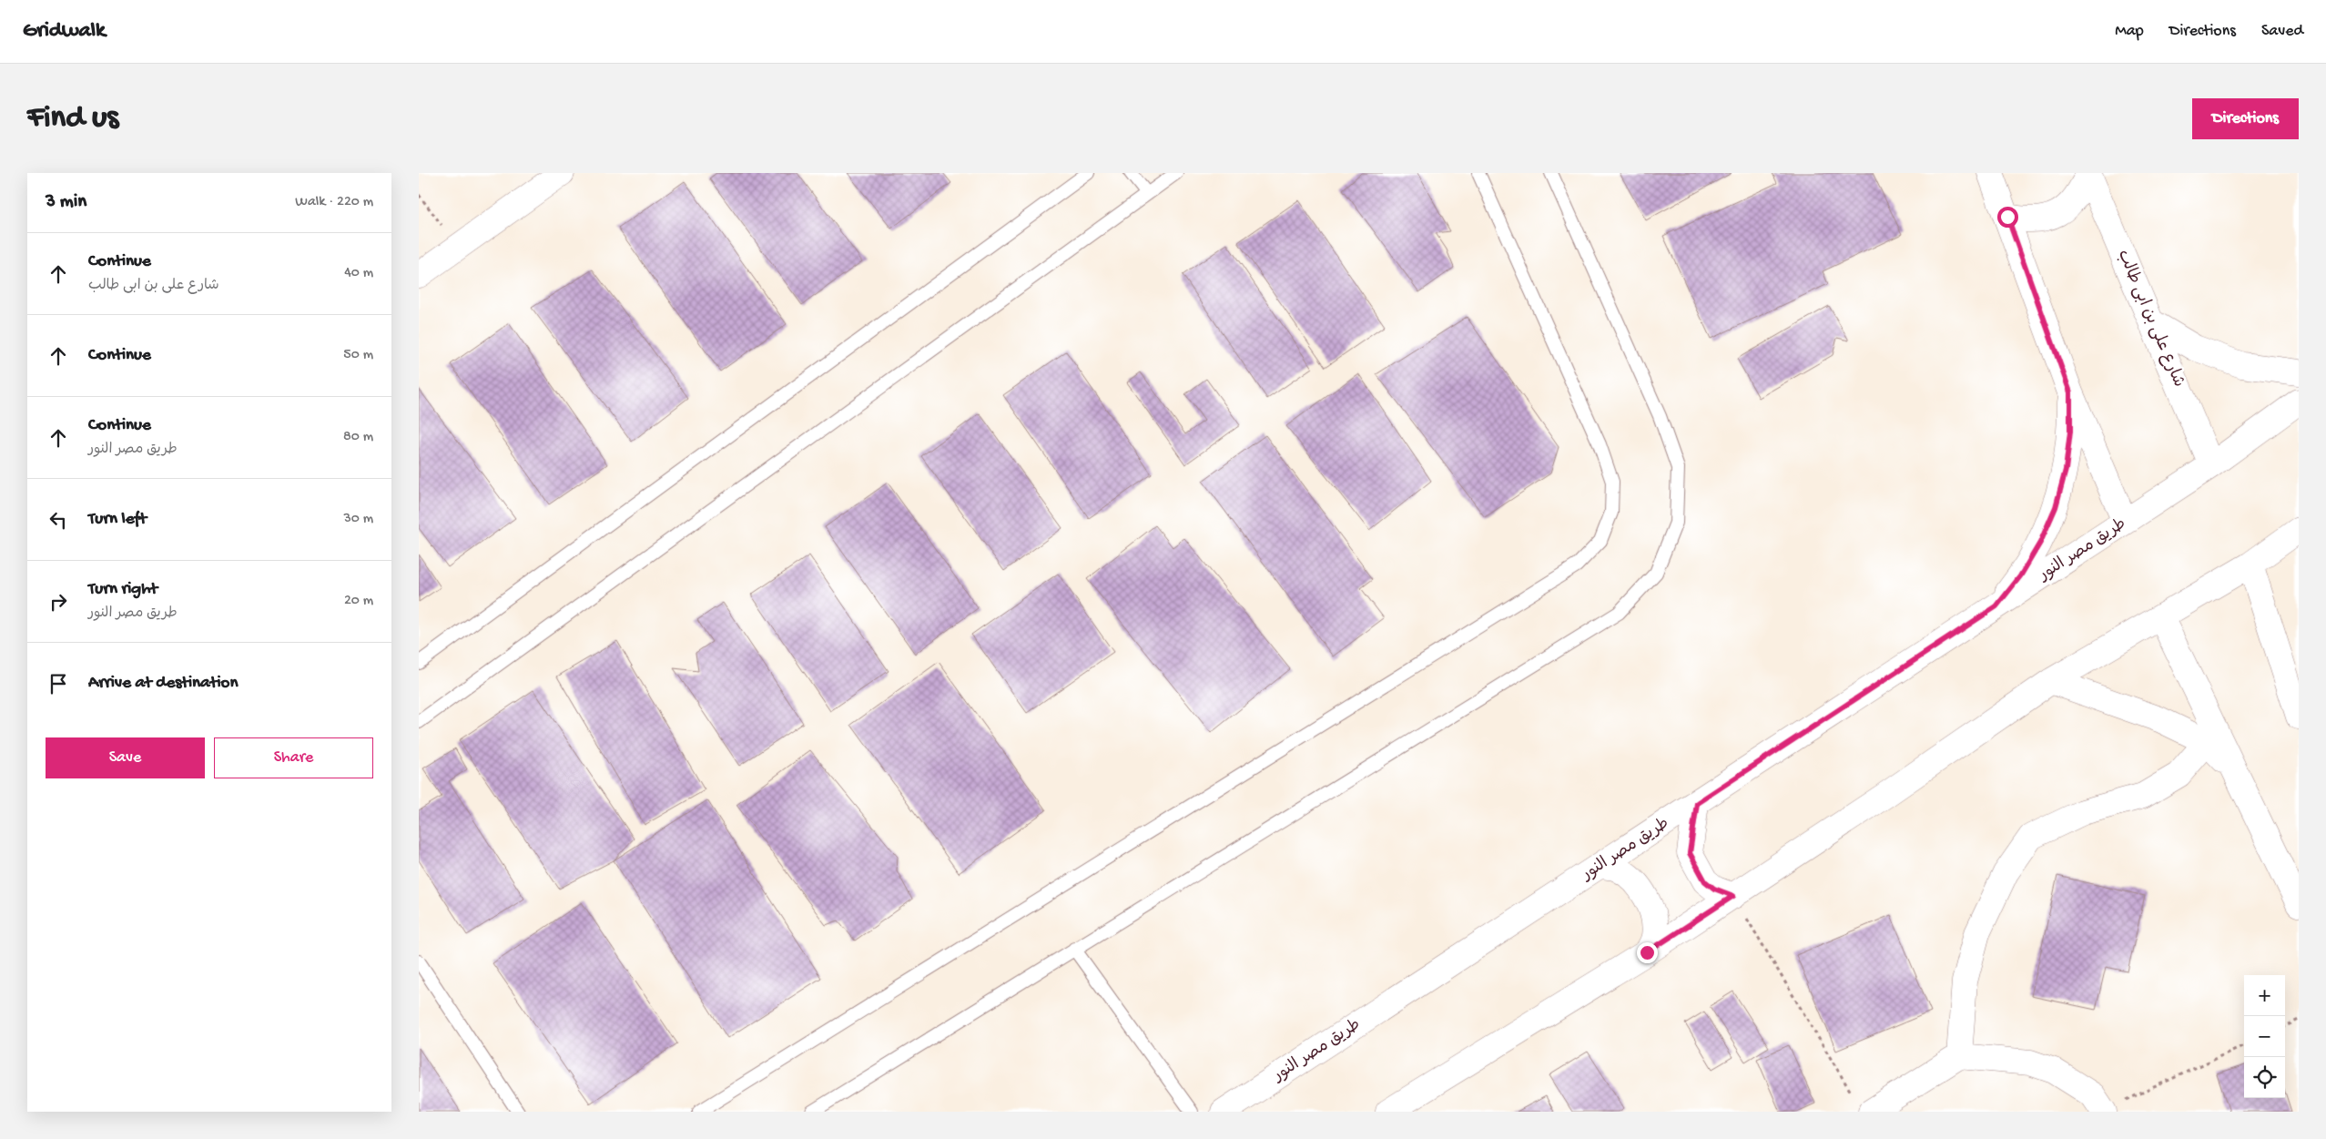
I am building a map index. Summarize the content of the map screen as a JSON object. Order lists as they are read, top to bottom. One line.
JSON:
{"streets":{"street":["شارع على بن ابى طالب","طريق مصر النور"]},"crossings":[["شارع على بن ابى طالب","طريق مصر النور"]],"page":{"header":"Gridwalk","nav":["Map","Directions","Saved"],"buttons":["Directions",["Save","Share"]],"title":"Find us","heading":["3 min","Walk · 220 m"],"list":[["Continue","شارع على بن ابى طالب","40 m"],["Continue","50 m"],["Continue","طريق مصر النور","80 m"],["Turn left","30 m"],["Turn right","طريق مصر النور","20 m"],"Arrive at destination"],"map_buttons":["+","−"]}}
